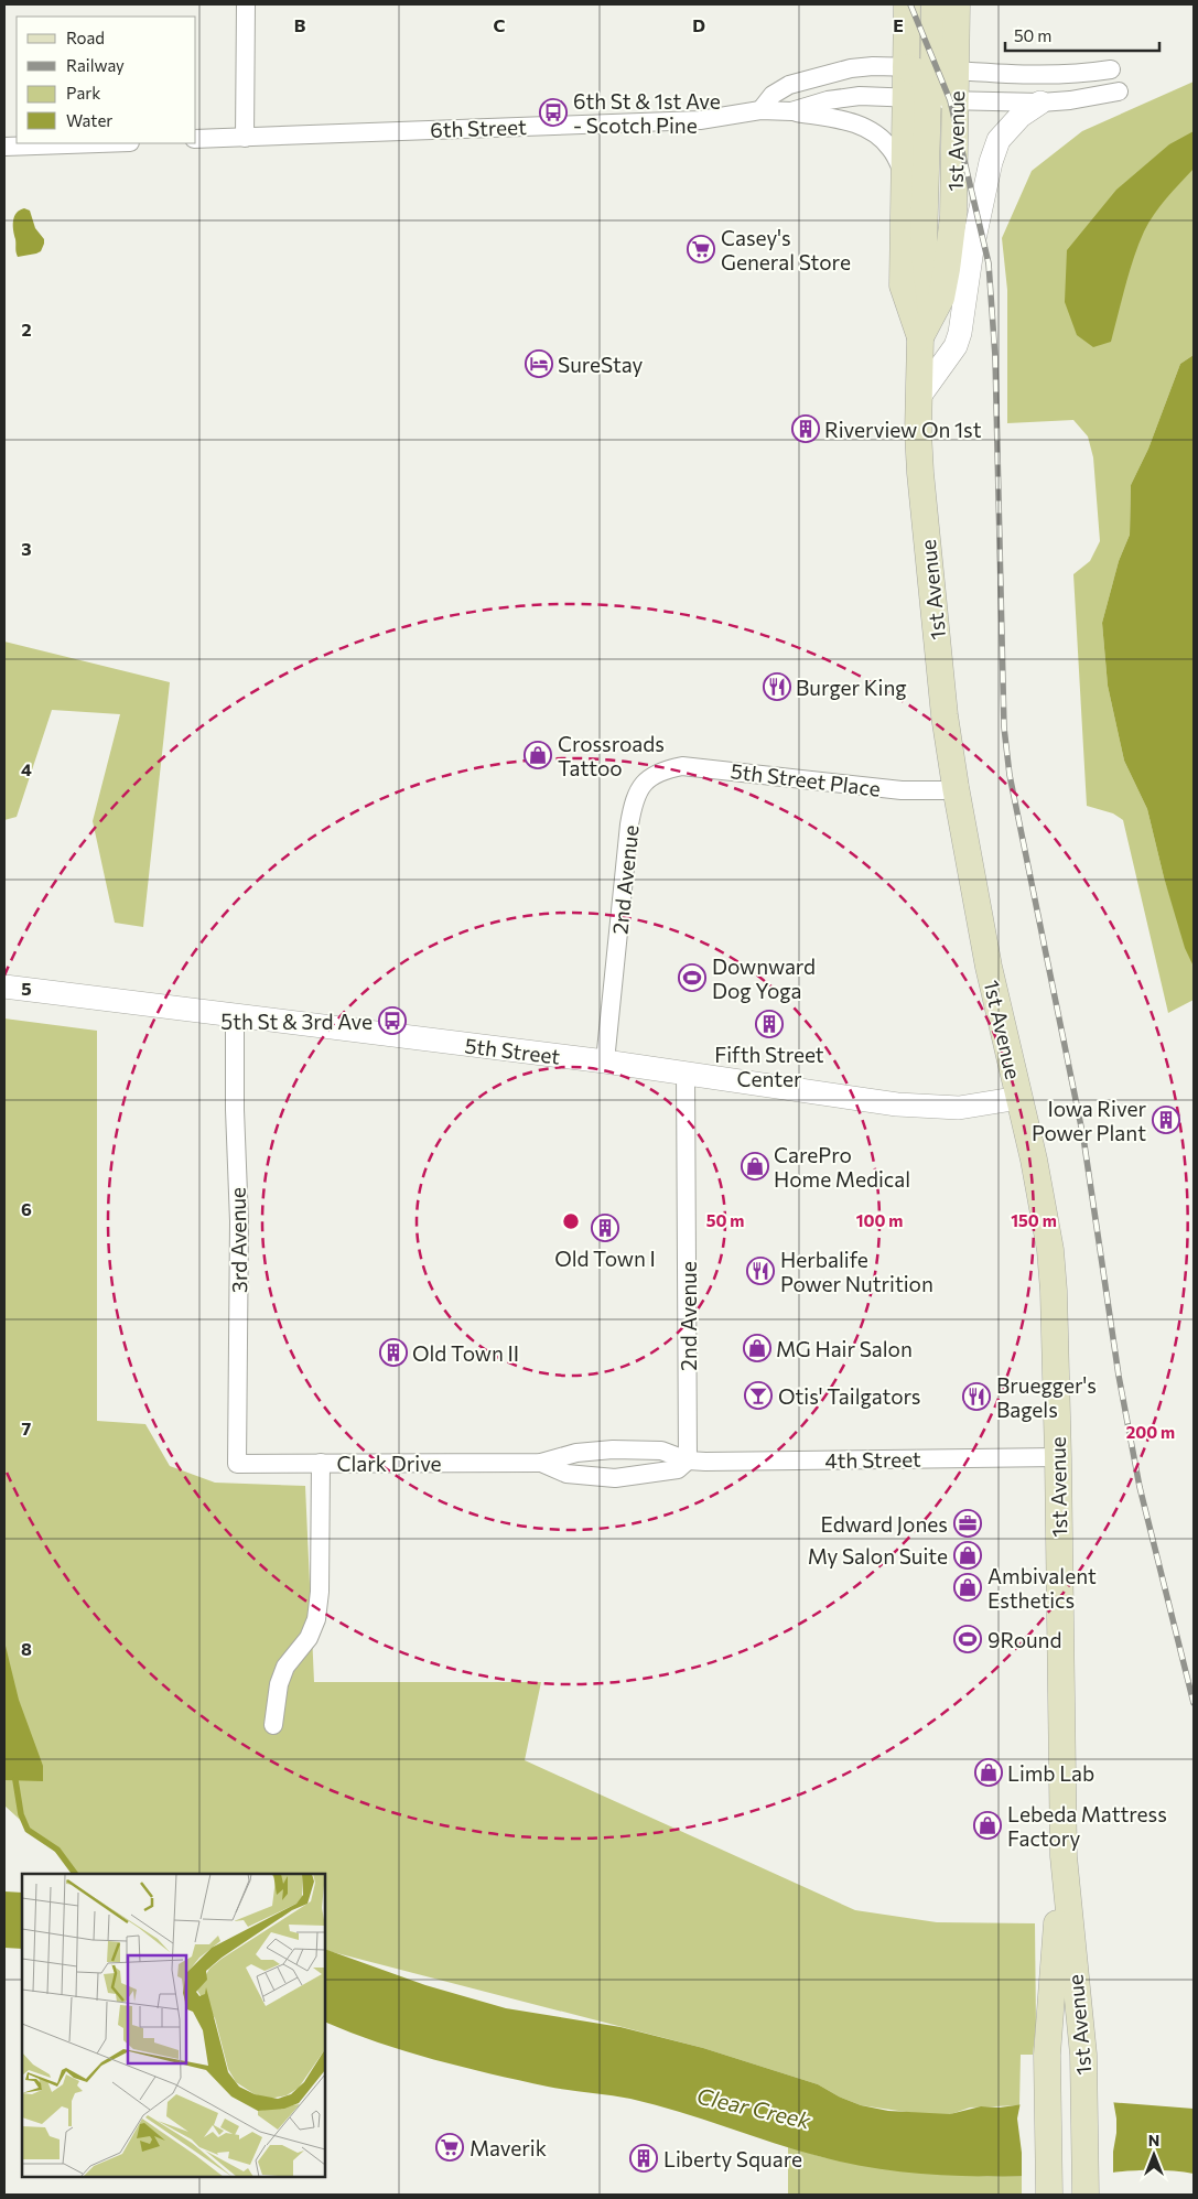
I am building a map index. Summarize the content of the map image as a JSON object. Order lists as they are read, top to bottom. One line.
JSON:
{"streets":{"main road":["1st Avenue"],"street":["6th Street","5th Street Place","2nd Avenue","5th Street","3rd Avenue","4th Street","Clark Drive"]},"crossings":[["6th Street","1st Avenue"],["1st Avenue","5th Street Place"],["1st Avenue","5th Street"],["1st Avenue","4th Street"],["5th Street Place","2nd Avenue"],["2nd Avenue","5th Street"],["2nd Avenue","4th Street"],["2nd Avenue","Clark Drive"],["5th Street","3rd Avenue"],["3rd Avenue","Clark Drive"],["4th Street","Clark Drive"]],"water":["Clear Creek"],"places":{"bus stop":["6th St & 1st Ave - Scotch Pine","5th St & 3rd Ave"],"supermarket":["Casey's General Store","Maverik"],"hotel":["SureStay"],"building":["Riverview On 1st","Fifth Street Center","Iowa River Power Plant","Old Town I","Old Town II","Liberty Square"],"restaurant":["Burger King","Herbalife Power Nutrition","Bruegger's Bagels"],"shop":["Crossroads Tattoo","CarePro Home Medical","MG Hair Salon","My Salon Suite","Ambivalent Esthetics","Limb Lab","Lebeda Mattress Factory"],"sports":["Downward Dog Yoga","9Round"],"bar":["Otis' Tailgators"],"office":["Edward Jones"]},"legend":["Road","Railway","Park","Water"],"scale_bar":"50 m","north":"top","grid":{"columns":["B","C","D","E"],"rows":["2","3","4","5","6","7","8"]},"rings":["50 m","100 m","150 m","200 m"]}
